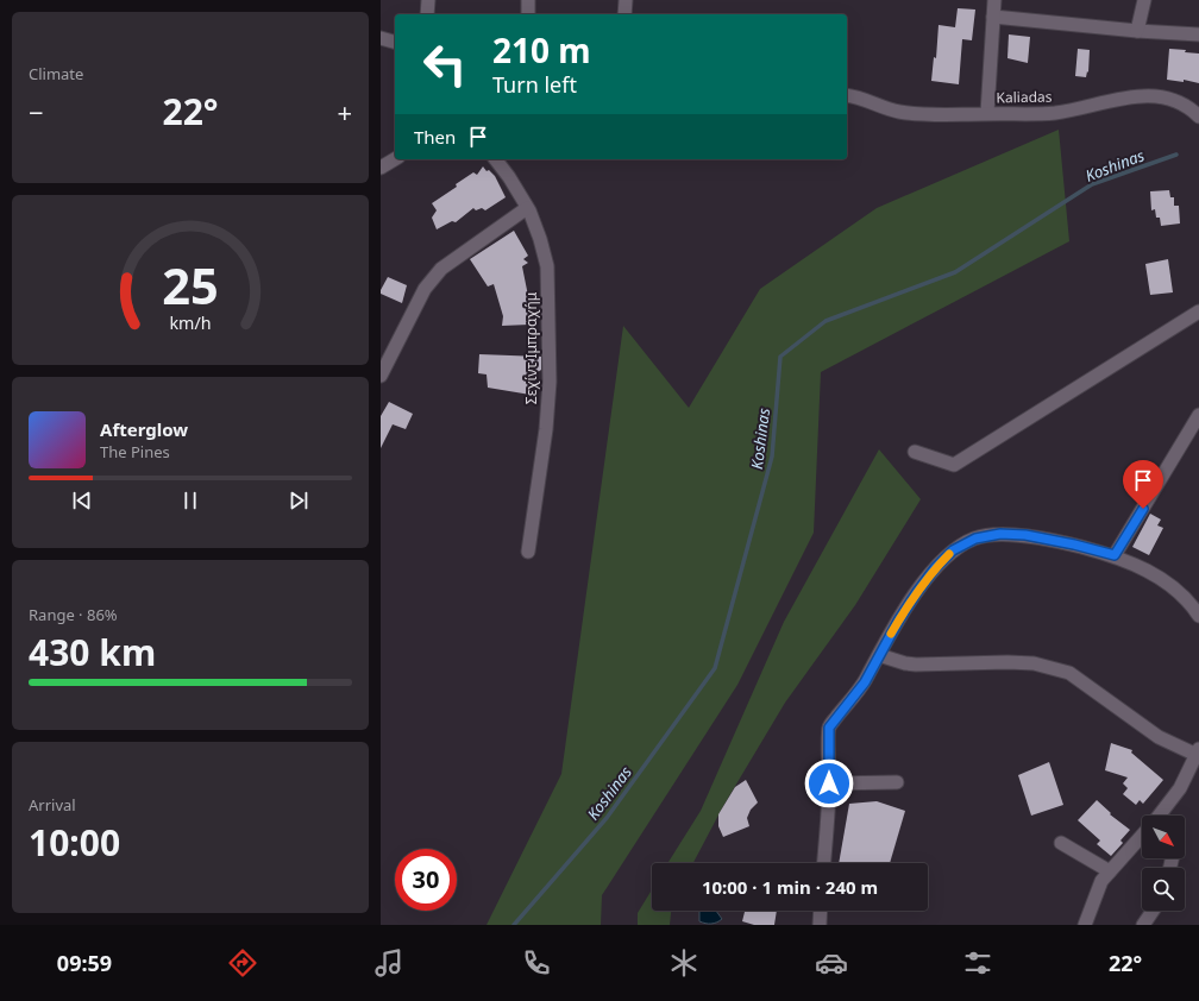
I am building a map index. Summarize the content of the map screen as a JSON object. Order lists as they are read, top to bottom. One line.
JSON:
{"streets":{"street":["Kaliadas","Σεχίντ Ιμπραχήμ"]},"water":["Koshinas"],"north":"bottom right","page":{"tile":["Climate",["Range · 86%","430 km"],["Arrival","10:00"]],"turn":["210 m","Turn left"],"heat":["−","22°","+"],"then":"Then","song":["Afterglow","The Pines"],"limit":"30","trip":"10:00 · 1 min · 240 m","tabs":["09:59","22°"],"gauge":["25","km/h"]}}
